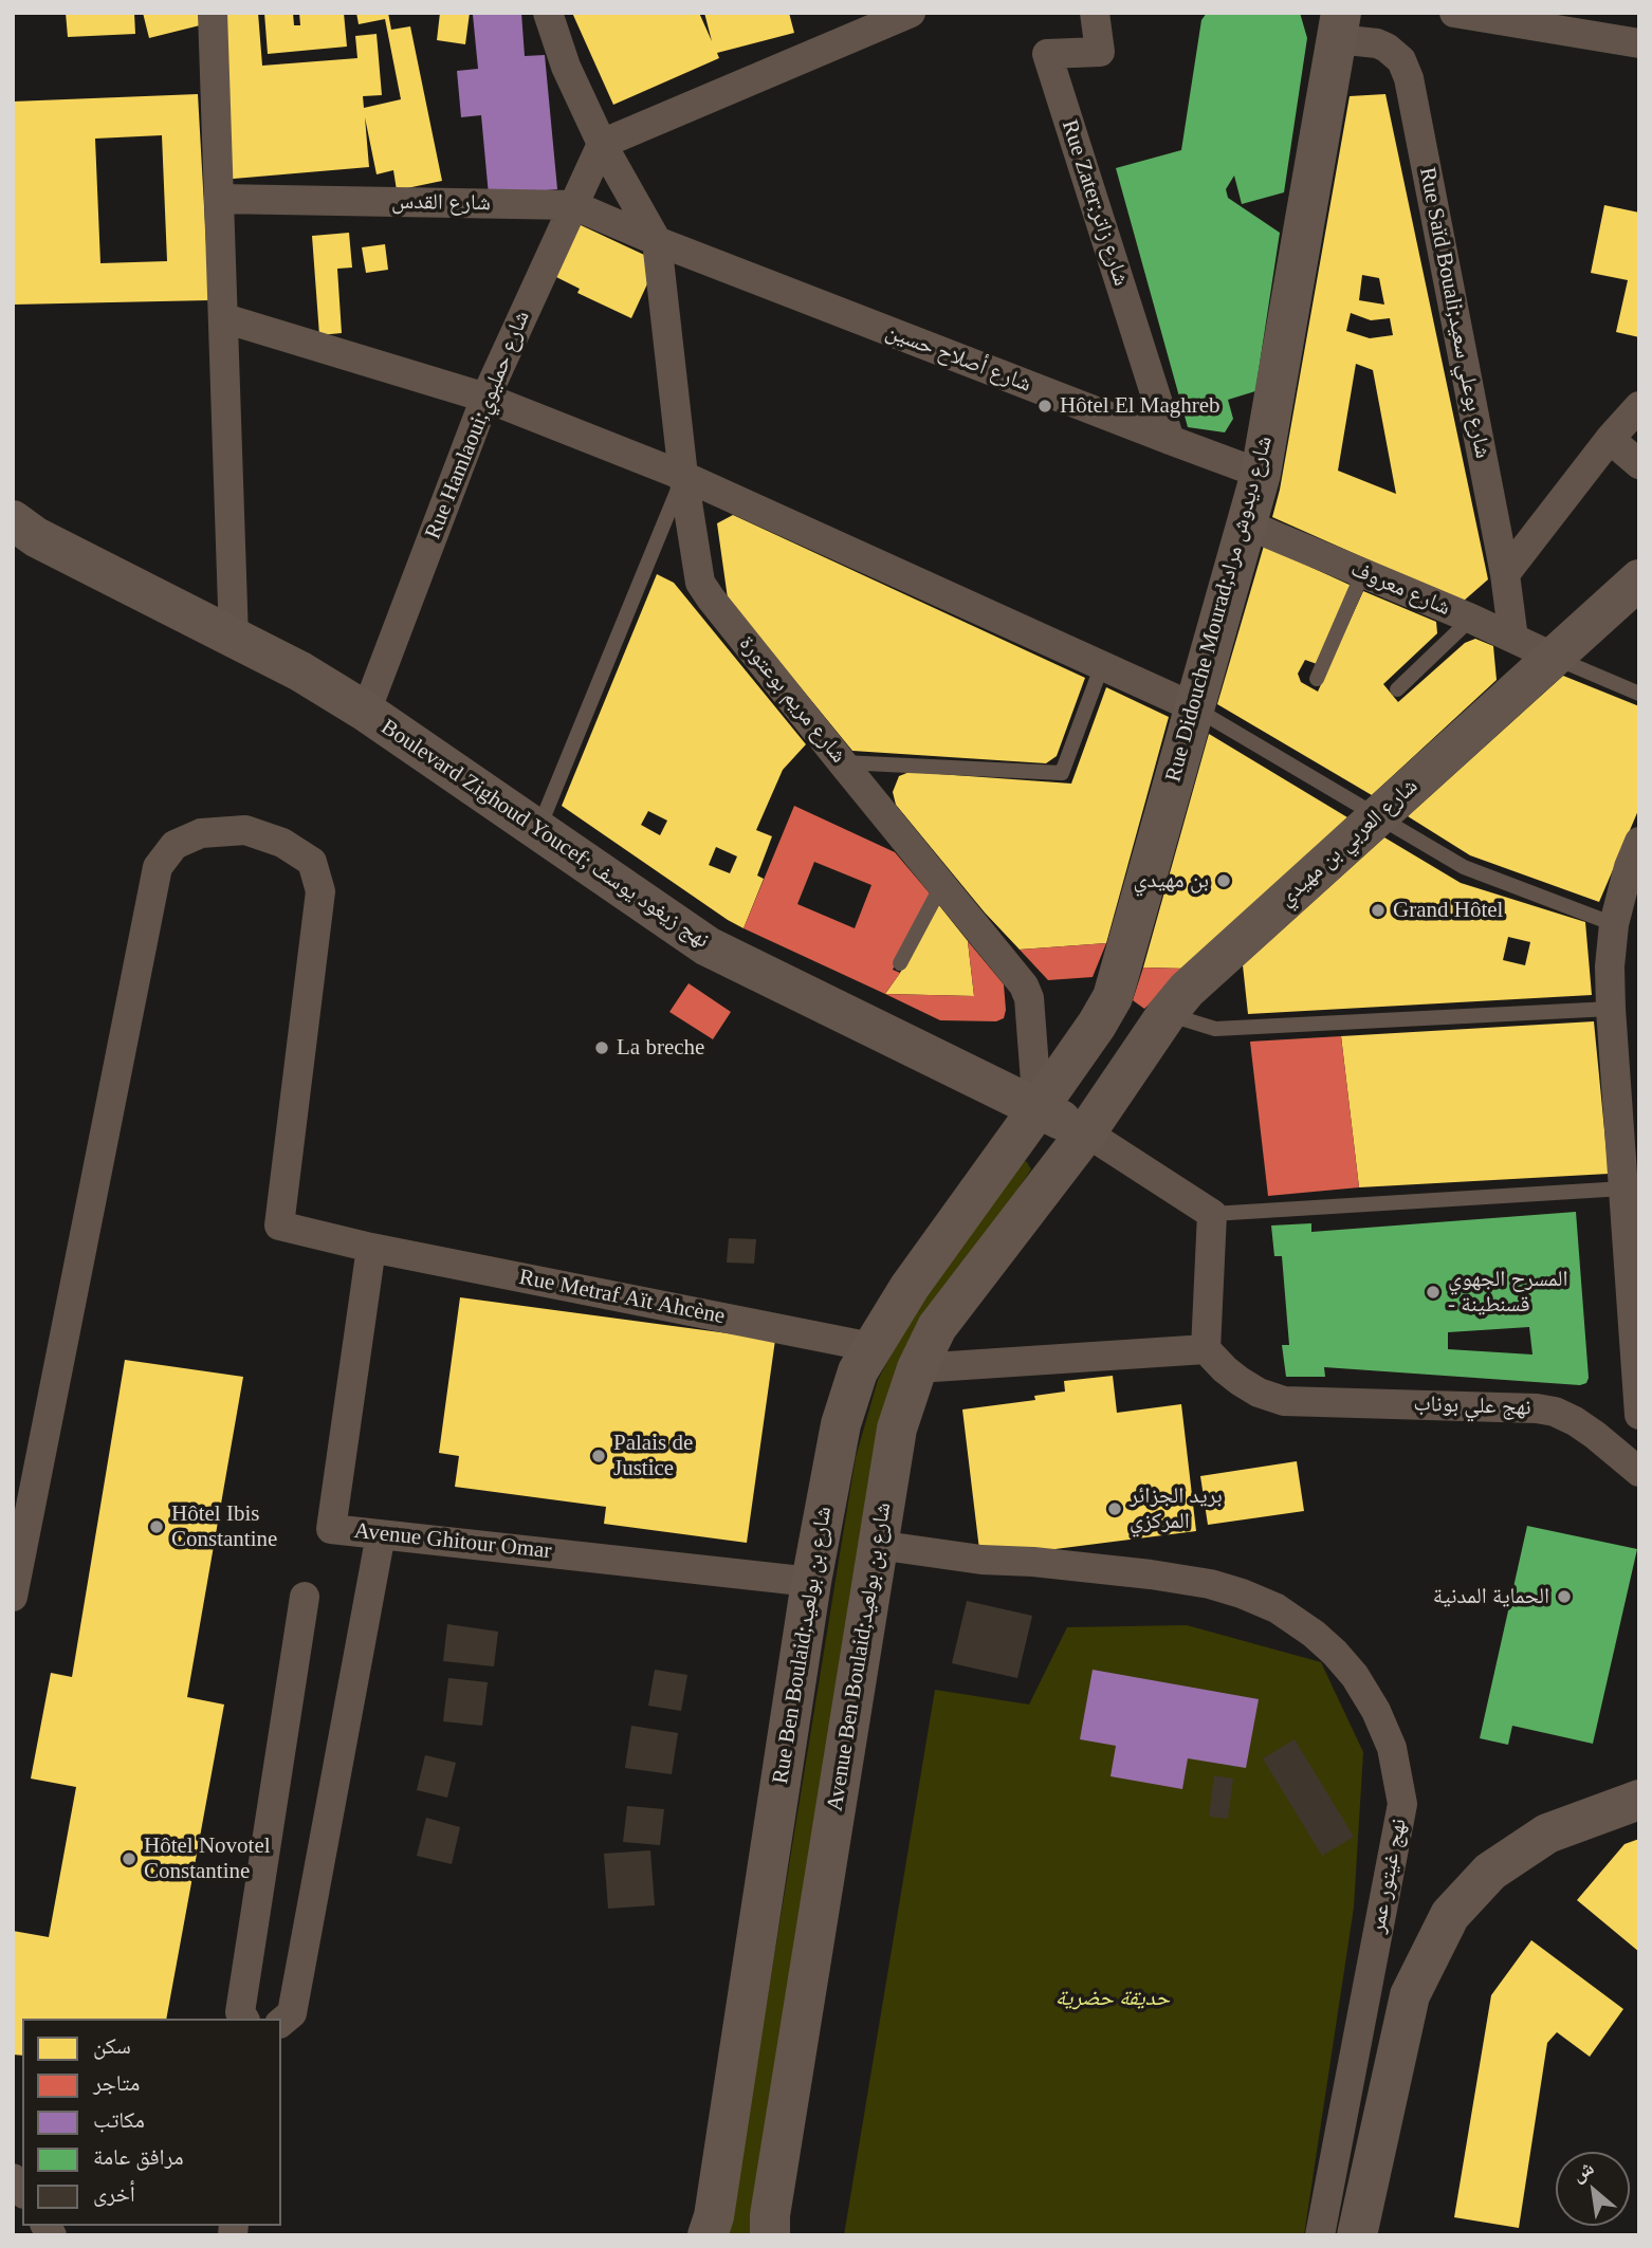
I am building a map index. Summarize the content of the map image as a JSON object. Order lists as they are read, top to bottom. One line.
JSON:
{"streets":{"street":["شارع القدس","Rue Zater;شارع زاتر","Rue Saïd Bouali;شارع بوعلي سعيد","شارع أصلاح حسين","Rue Hamlaoui;شارع حمليوي","شارع معروف","Rue Didouche Mourad;شارع ديدوش مراد","شارع مريم بوعتورة","Boulevard Zighoud Youcef; نهج زيغود يوسف","شارع العربي بن مهيدي","Rue Metraf Aït Ahcène","نهج علي بوناب","Avenue Ghitour Omar","Rue Ben Boulaid;شارع بن بولعيد","Avenue Ben Boulaid;شارع بن بولعيد","نهج غيتور عمر"]},"crossings":[["شارع القدس","شارع أصلاح حسين"],["شارع القدس","Rue Hamlaoui;شارع حمليوي"],["شارع القدس","شارع مريم بوعتورة"],["Rue Zater;شارع زاتر","شارع أصلاح حسين"],["Rue Saïd Bouali;شارع بوعلي سعيد","شارع معروف"],["Rue Saïd Bouali;شارع بوعلي سعيد","Rue Didouche Mourad;شارع ديدوش مراد"],["شارع أصلاح حسين","Rue Didouche Mourad;شارع ديدوش مراد"],["شارع أصلاح حسين","شارع مريم بوعتورة"],["Rue Hamlaoui;شارع حمليوي","Boulevard Zighoud Youcef; نهج زيغود يوسف"],["شارع معروف","Rue Didouche Mourad;شارع ديدوش مراد"],["شارع معروف","شارع العربي بن مهيدي"],["Rue Didouche Mourad;شارع ديدوش مراد","شارع مريم بوعتورة"],["Rue Didouche Mourad;شارع ديدوش مراد","Boulevard Zighoud Youcef; نهج زيغود يوسف"],["Rue Didouche Mourad;شارع ديدوش مراد","Rue Ben Boulaid;شارع بن بولعيد"],["شارع مريم بوعتورة","Boulevard Zighoud Youcef; نهج زيغود يوسف"],["شارع مريم بوعتورة","Rue Ben Boulaid;شارع بن بولعيد"],["Boulevard Zighoud Youcef; نهج زيغود يوسف","شارع العربي بن مهيدي"],["Boulevard Zighoud Youcef; نهج زيغود يوسف","Rue Ben Boulaid;شارع بن بولعيد"],["Boulevard Zighoud Youcef; نهج زيغود يوسف","Avenue Ben Boulaid;شارع بن بولعيد"],["شارع العربي بن مهيدي","Avenue Ben Boulaid;شارع بن بولعيد"],["Rue Metraf Aït Ahcène","Avenue Ghitour Omar"],["Rue Metraf Aït Ahcène","Rue Ben Boulaid;شارع بن بولعيد"],["Avenue Ghitour Omar","Rue Ben Boulaid;شارع بن بولعيد"],["Avenue Ben Boulaid;شارع بن بولعيد","نهج غيتور عمر"]],"parks":["حديقة حضرية"],"places":["Hôtel El Maghreb","بن مهيدي","Grand Hôtel","La breche","المسرح الجهوي - قسنطينة","Palais de Justice","بريد الجزائر المركزي","Hôtel Ibis Constantine","الحماية المدنية","Hôtel Novotel Constantine"],"legend":["سكن","متاجر","مكاتب","مرافق عامة","أخرى"],"north":"top left"}
